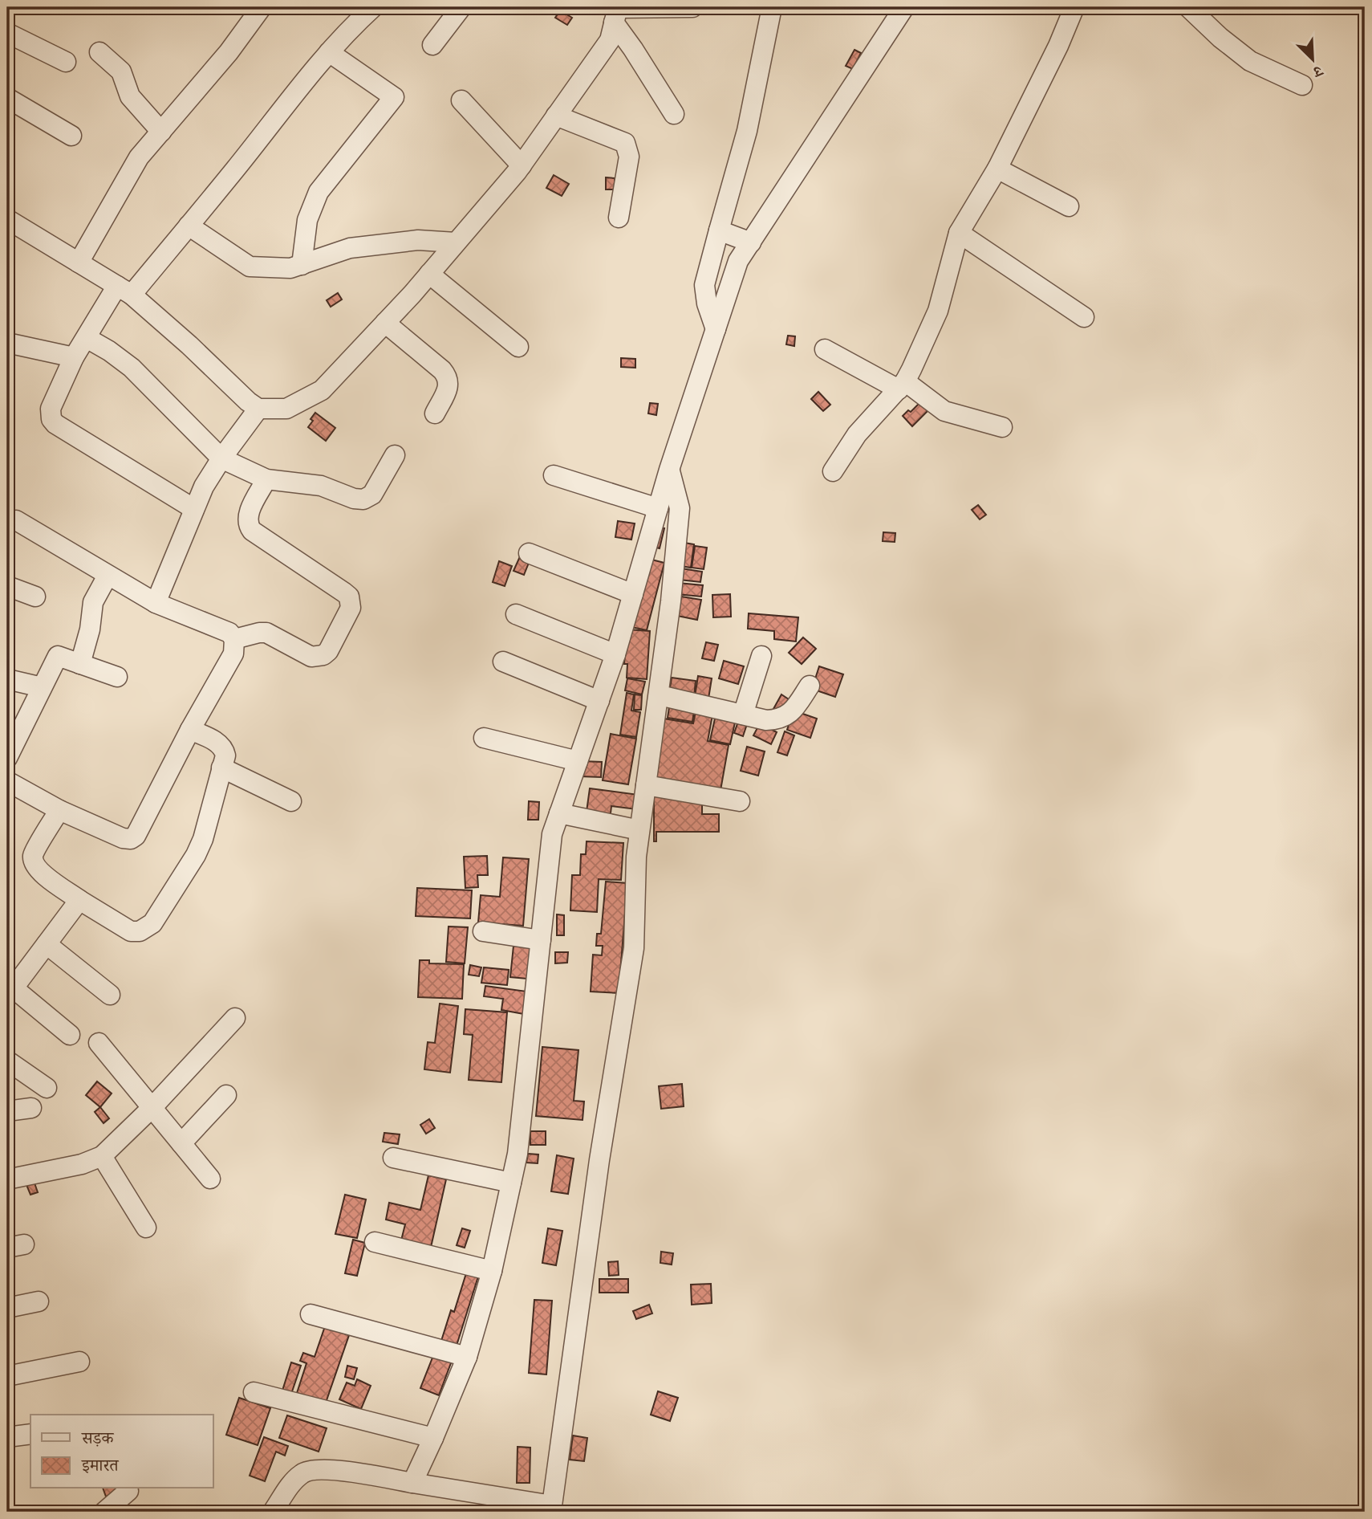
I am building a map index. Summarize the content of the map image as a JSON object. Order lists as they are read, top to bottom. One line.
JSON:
{"legend":["सड़क","इमारत"],"north":"bottom right"}
